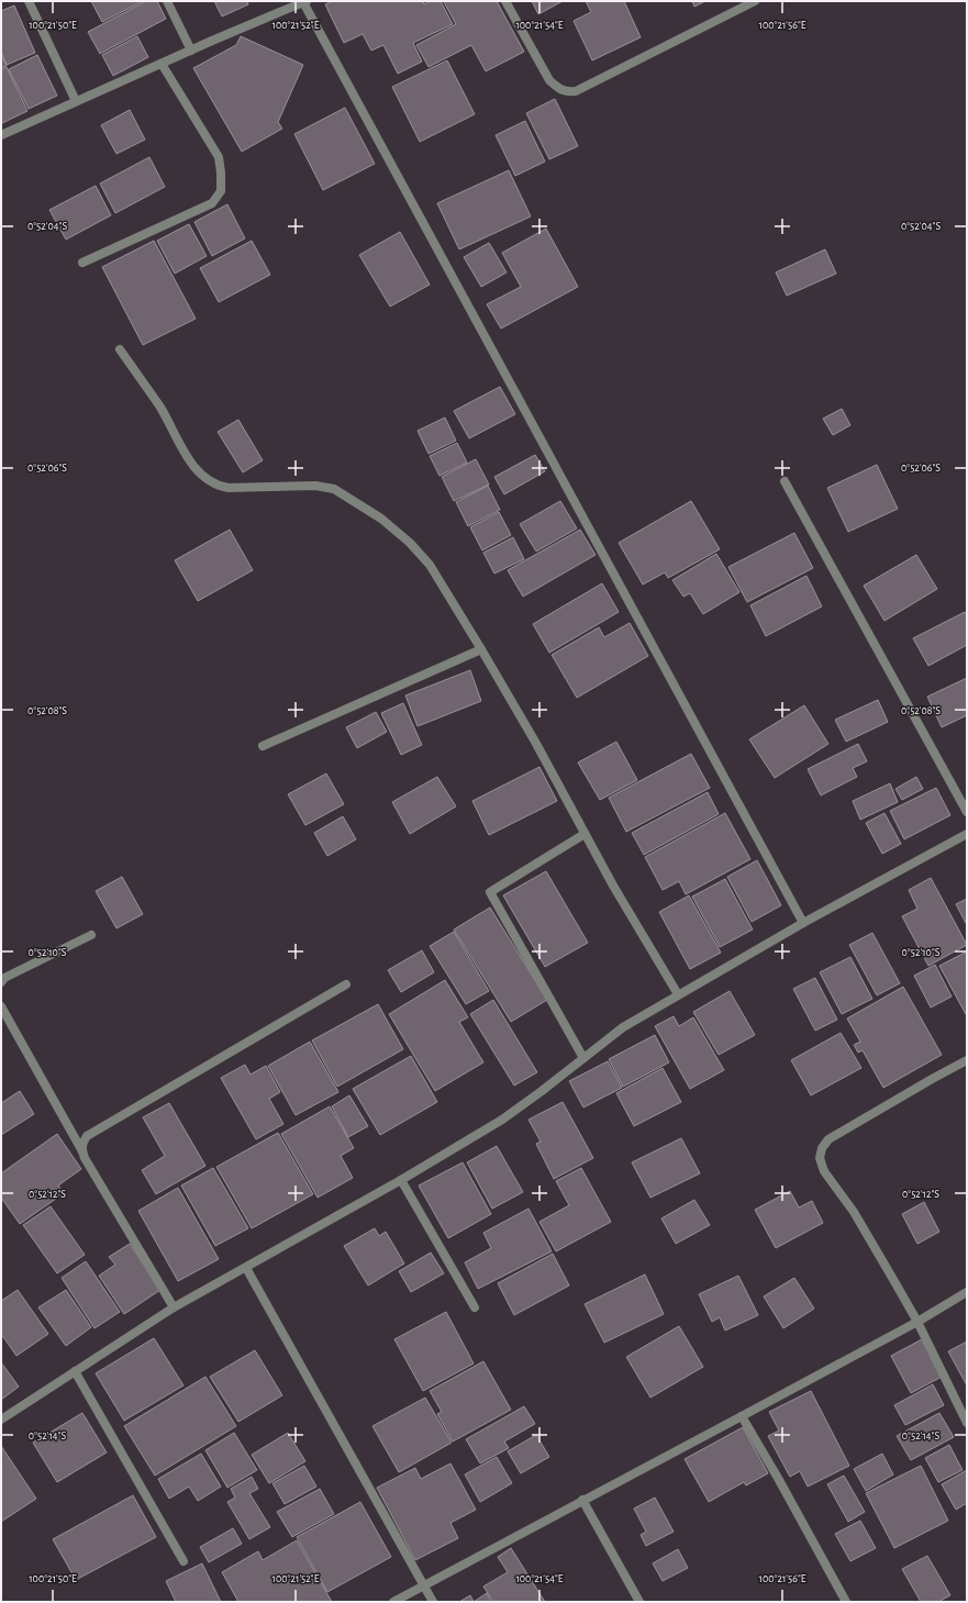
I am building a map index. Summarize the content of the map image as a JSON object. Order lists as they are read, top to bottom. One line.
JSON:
{"coordinates":["100°21'50\"E","100°21'52\"E","100°21'54\"E","100°21'56\"E","0°52'04\"S","0°52'06\"S","0°52'08\"S","0°52'10\"S","0°52'12\"S","0°52'14\"S"]}
